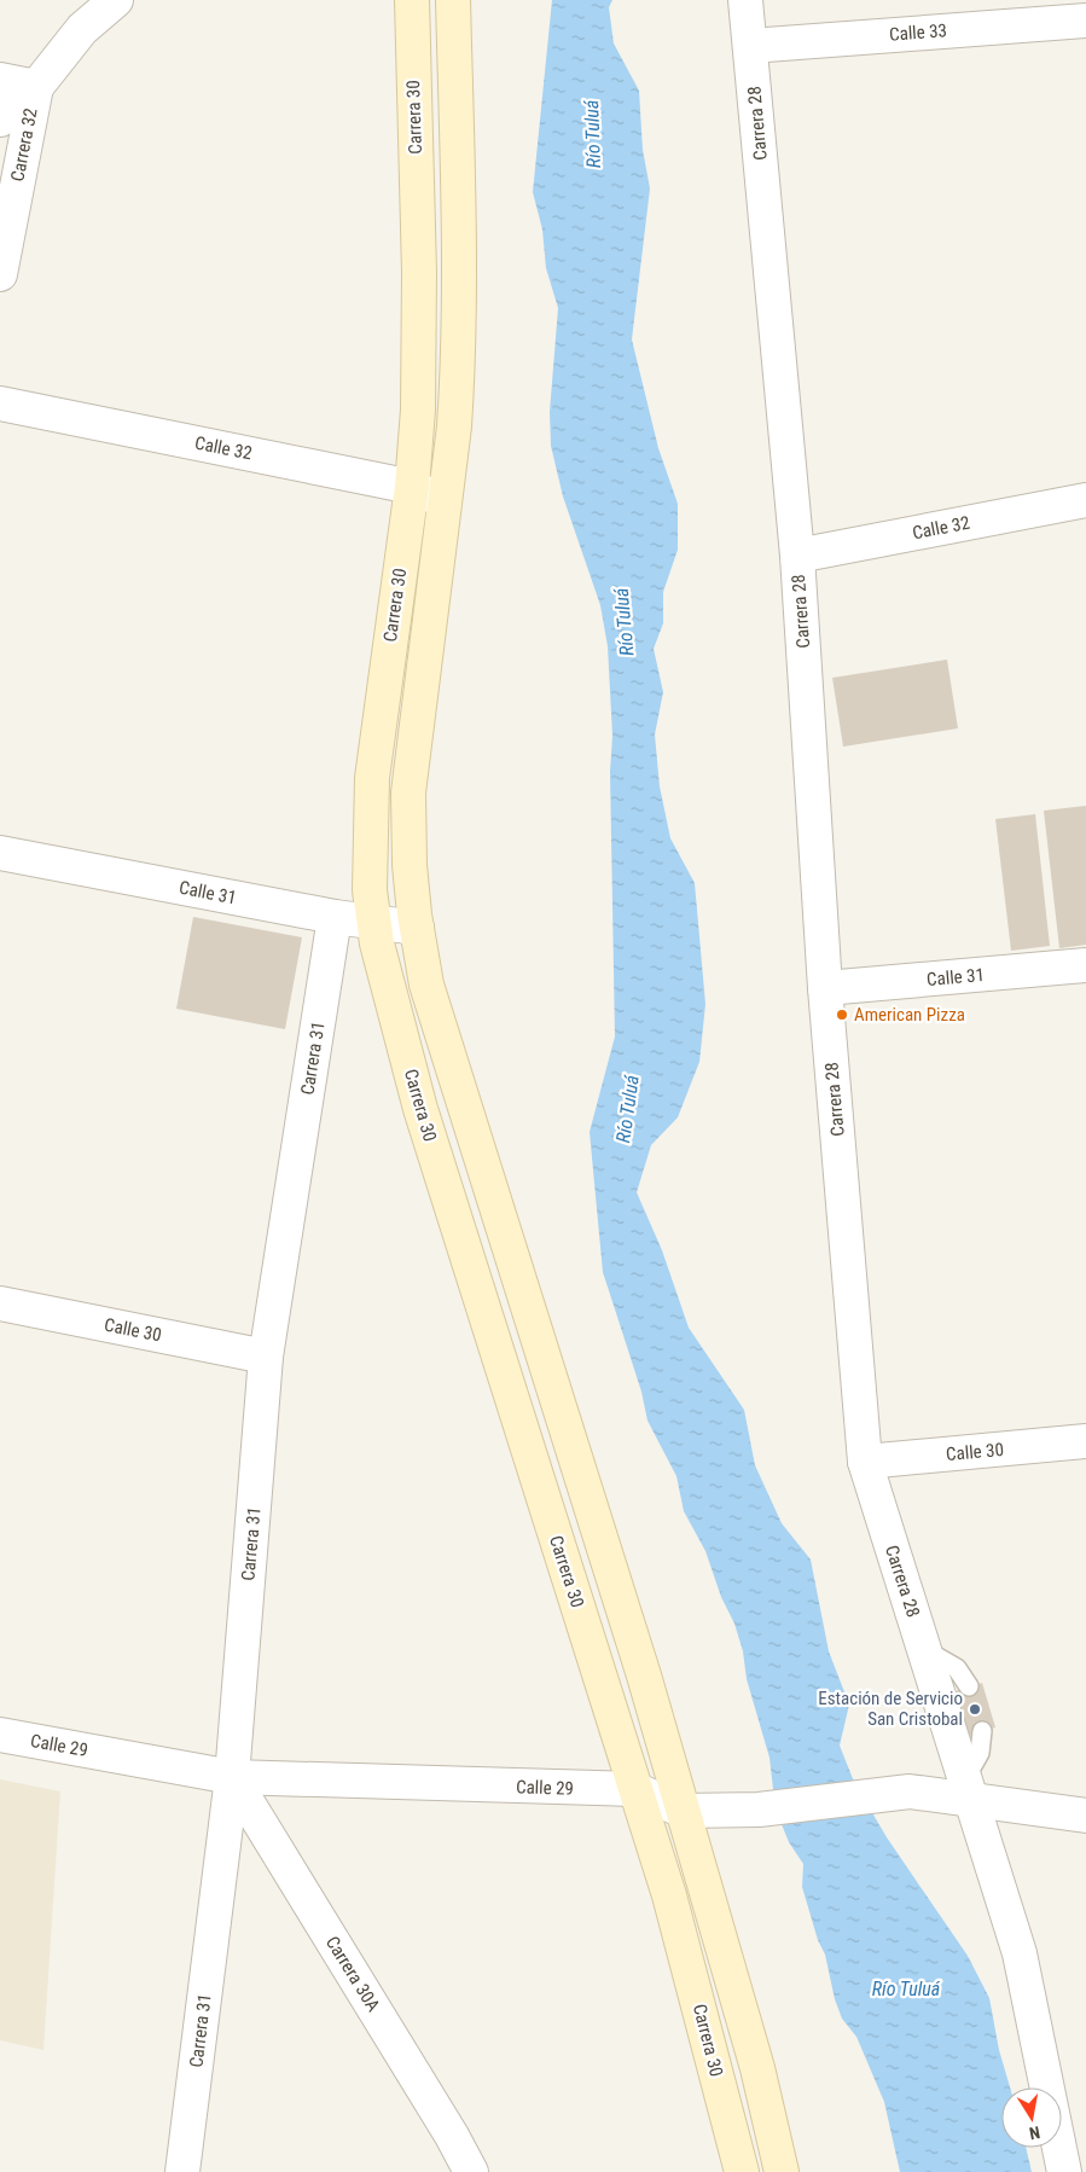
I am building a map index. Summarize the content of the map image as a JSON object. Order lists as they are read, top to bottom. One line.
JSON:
{"streets":{"main road":["Carrera 30"],"street":["Calle 33","Carrera 28","Carrera 32","Calle 32","Calle 31","Carrera 31","Calle 30","Calle 29","Carrera 30A"]},"crossings":[["Calle 33","Carrera 28"],["Carrera 30","Calle 32"],["Carrera 30","Calle 31"],["Carrera 30","Calle 29"],["Carrera 28","Calle 32"],["Carrera 28","Calle 31"],["Carrera 28","Calle 30"],["Carrera 28","Calle 29"],["Calle 31","Carrera 31"],["Carrera 31","Calle 30"],["Carrera 31","Calle 29"],["Carrera 31","Carrera 30A"],["Calle 29","Carrera 30A"]],"water":["Río Tuluá"],"places":["American Pizza","Estación de Servicio San Cristobal"],"north":"bottom"}
